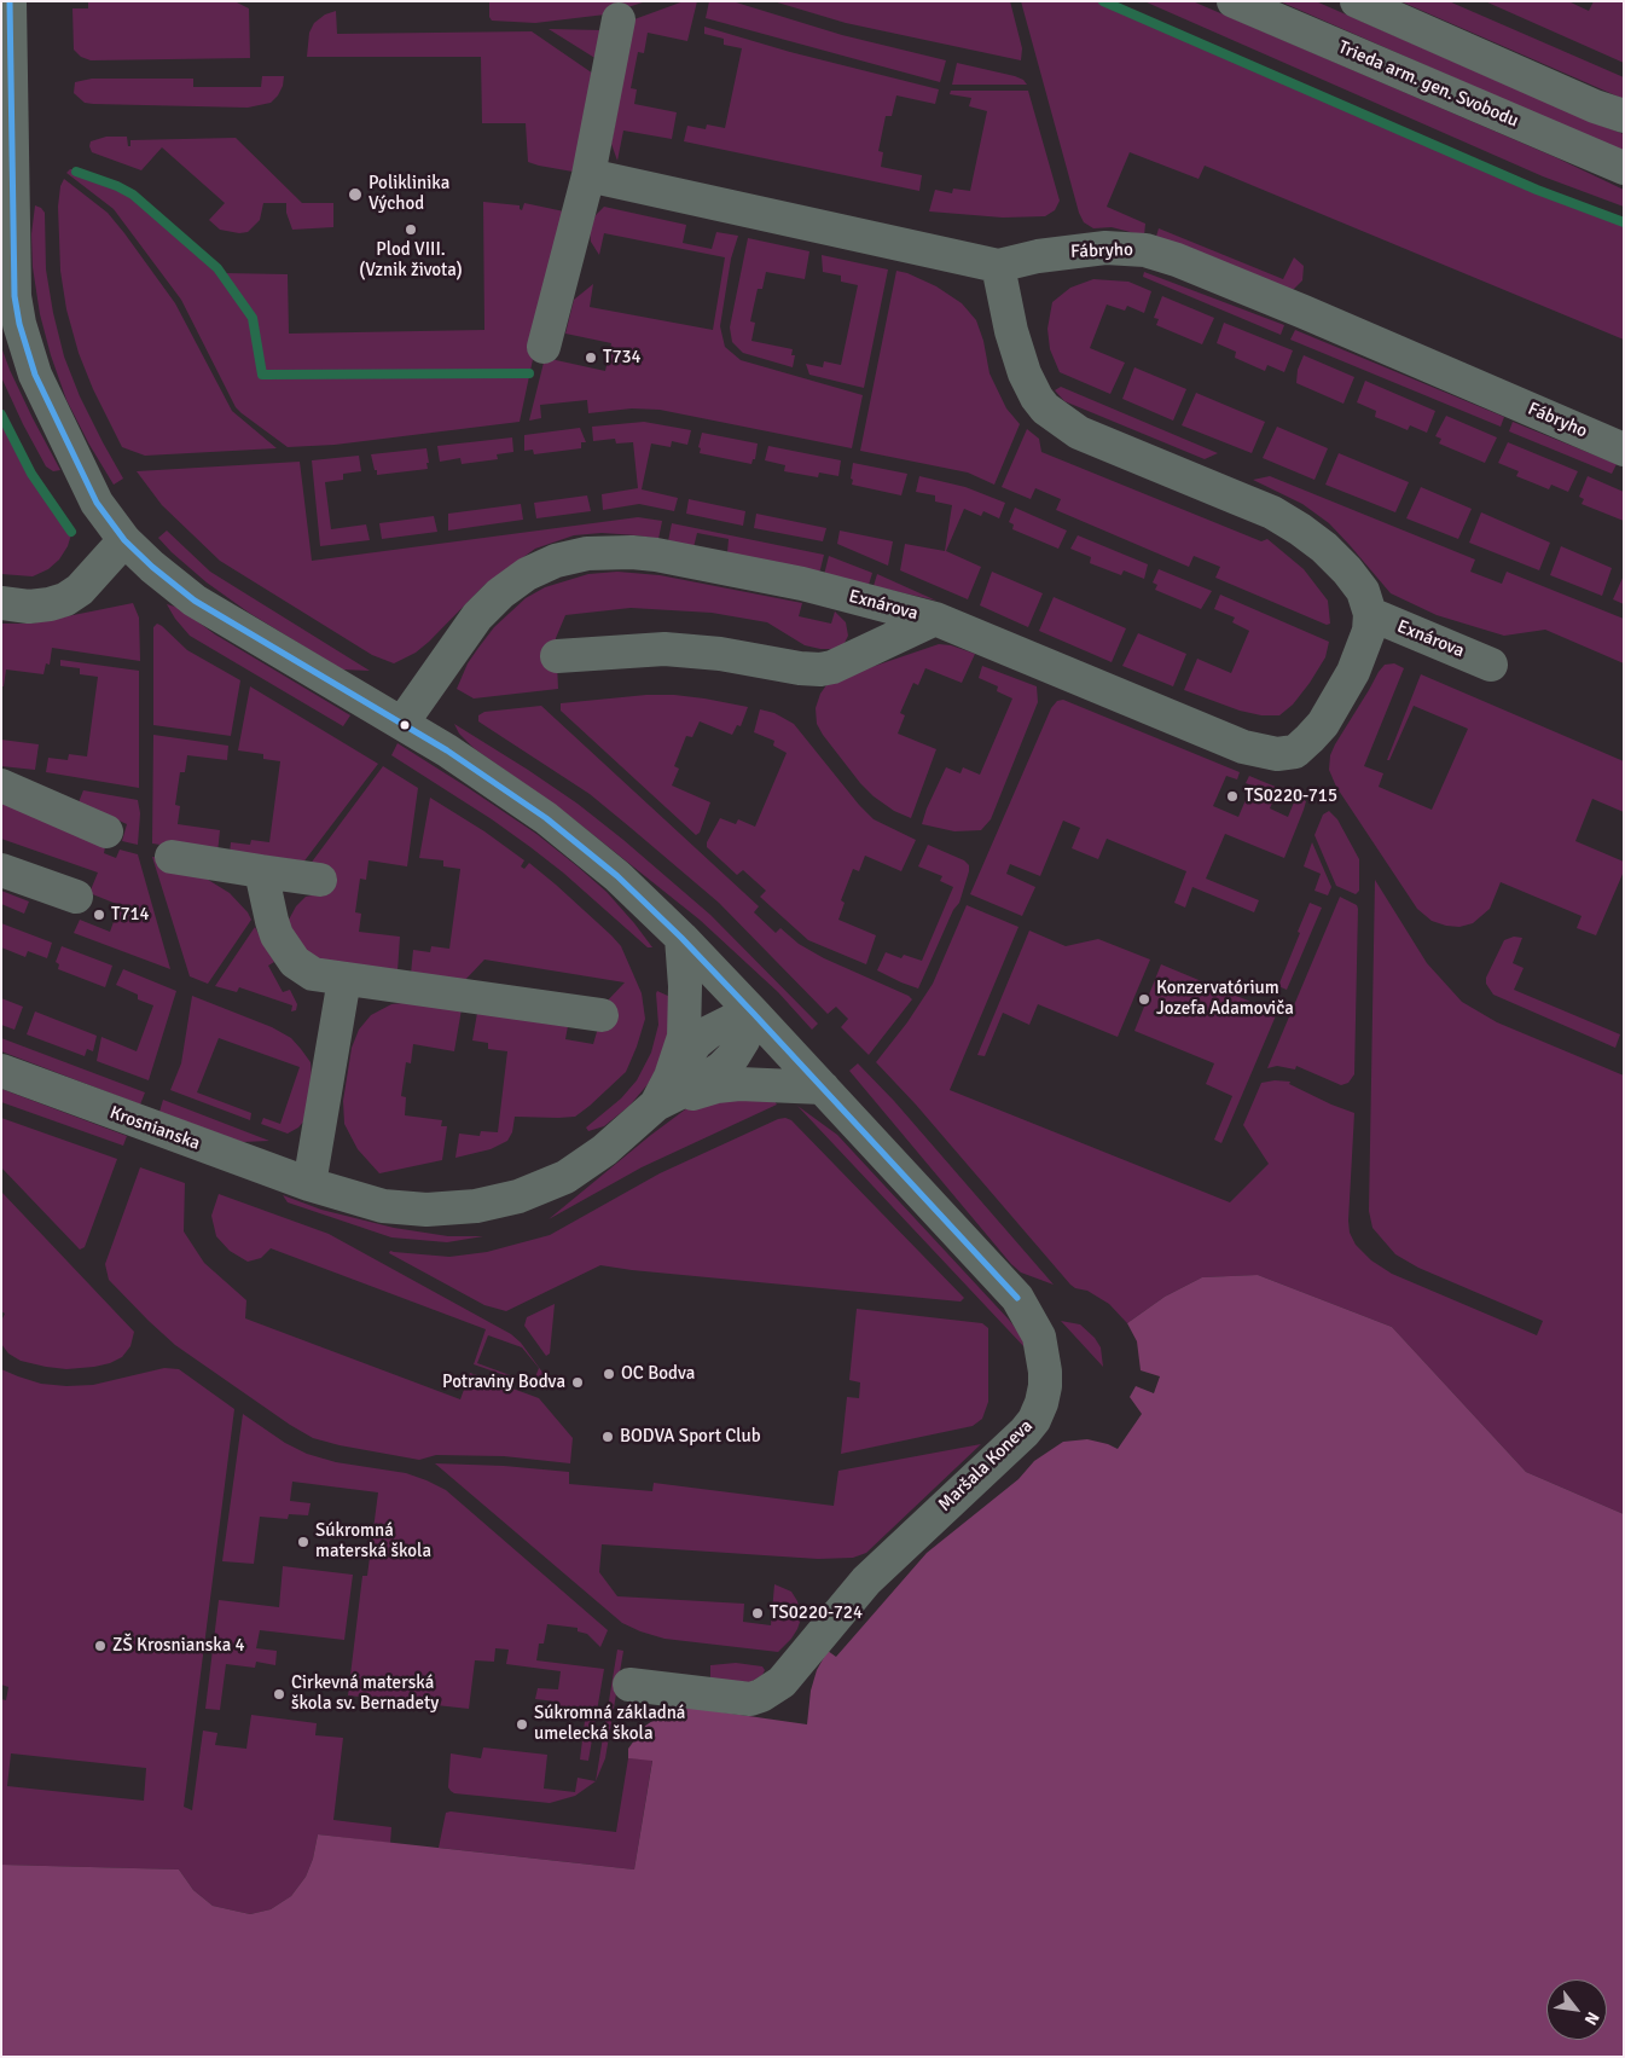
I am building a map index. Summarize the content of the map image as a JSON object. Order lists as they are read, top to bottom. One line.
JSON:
{"streets":{"street":["Trieda arm. gen. Svobodu","Fábryho","Exnárova","Krosnianska","Maršala Koneva"]},"crossings":[["Exnárova","Maršala Koneva"]],"places":["Poliklinika Východ","Plod VIII. (Vznik života)","T734","TS0220-715","T714","Konzervatórium Jozefa Adamoviča","OC Bodva","Potraviny Bodva","BODVA Sport Club","Súkromná materská škola","TS0220-724","ZŠ Krosnianska 4","Cirkevná materská škola sv. Bernadety","Súkromná základná umelecká škola"],"north":"bottom right"}
